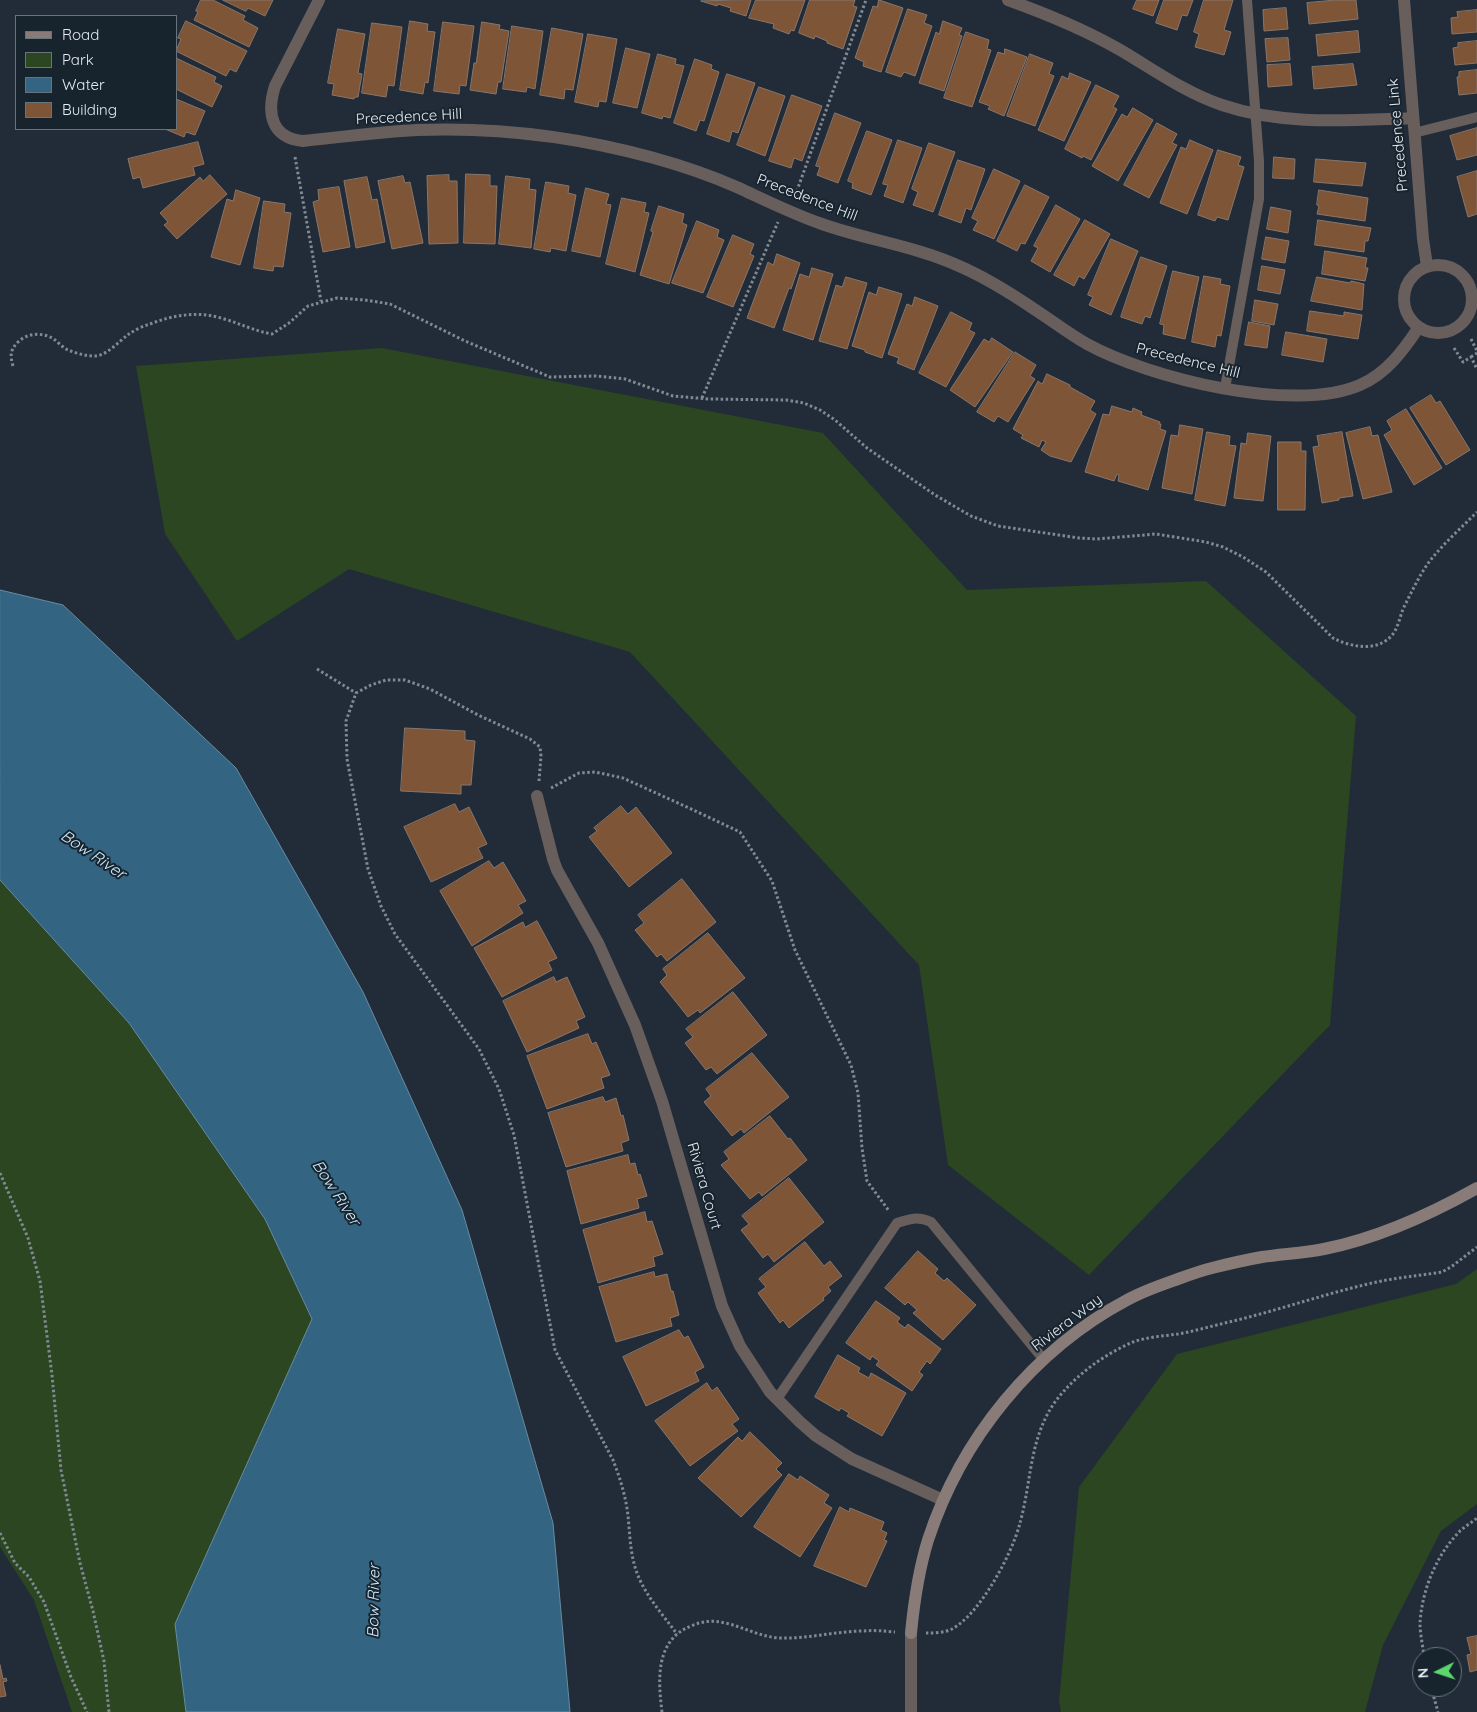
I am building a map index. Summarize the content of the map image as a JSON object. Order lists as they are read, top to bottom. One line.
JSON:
{"streets":{"street":["Precedence Hill","Precedence Link","Riviera Court","Riviera Way"]},"crossings":[["Precedence Hill","Precedence Link"],["Riviera Court","Riviera Way"]],"water":["Bow River"],"legend":["Road","Park","Water","Building"],"north":"left"}
